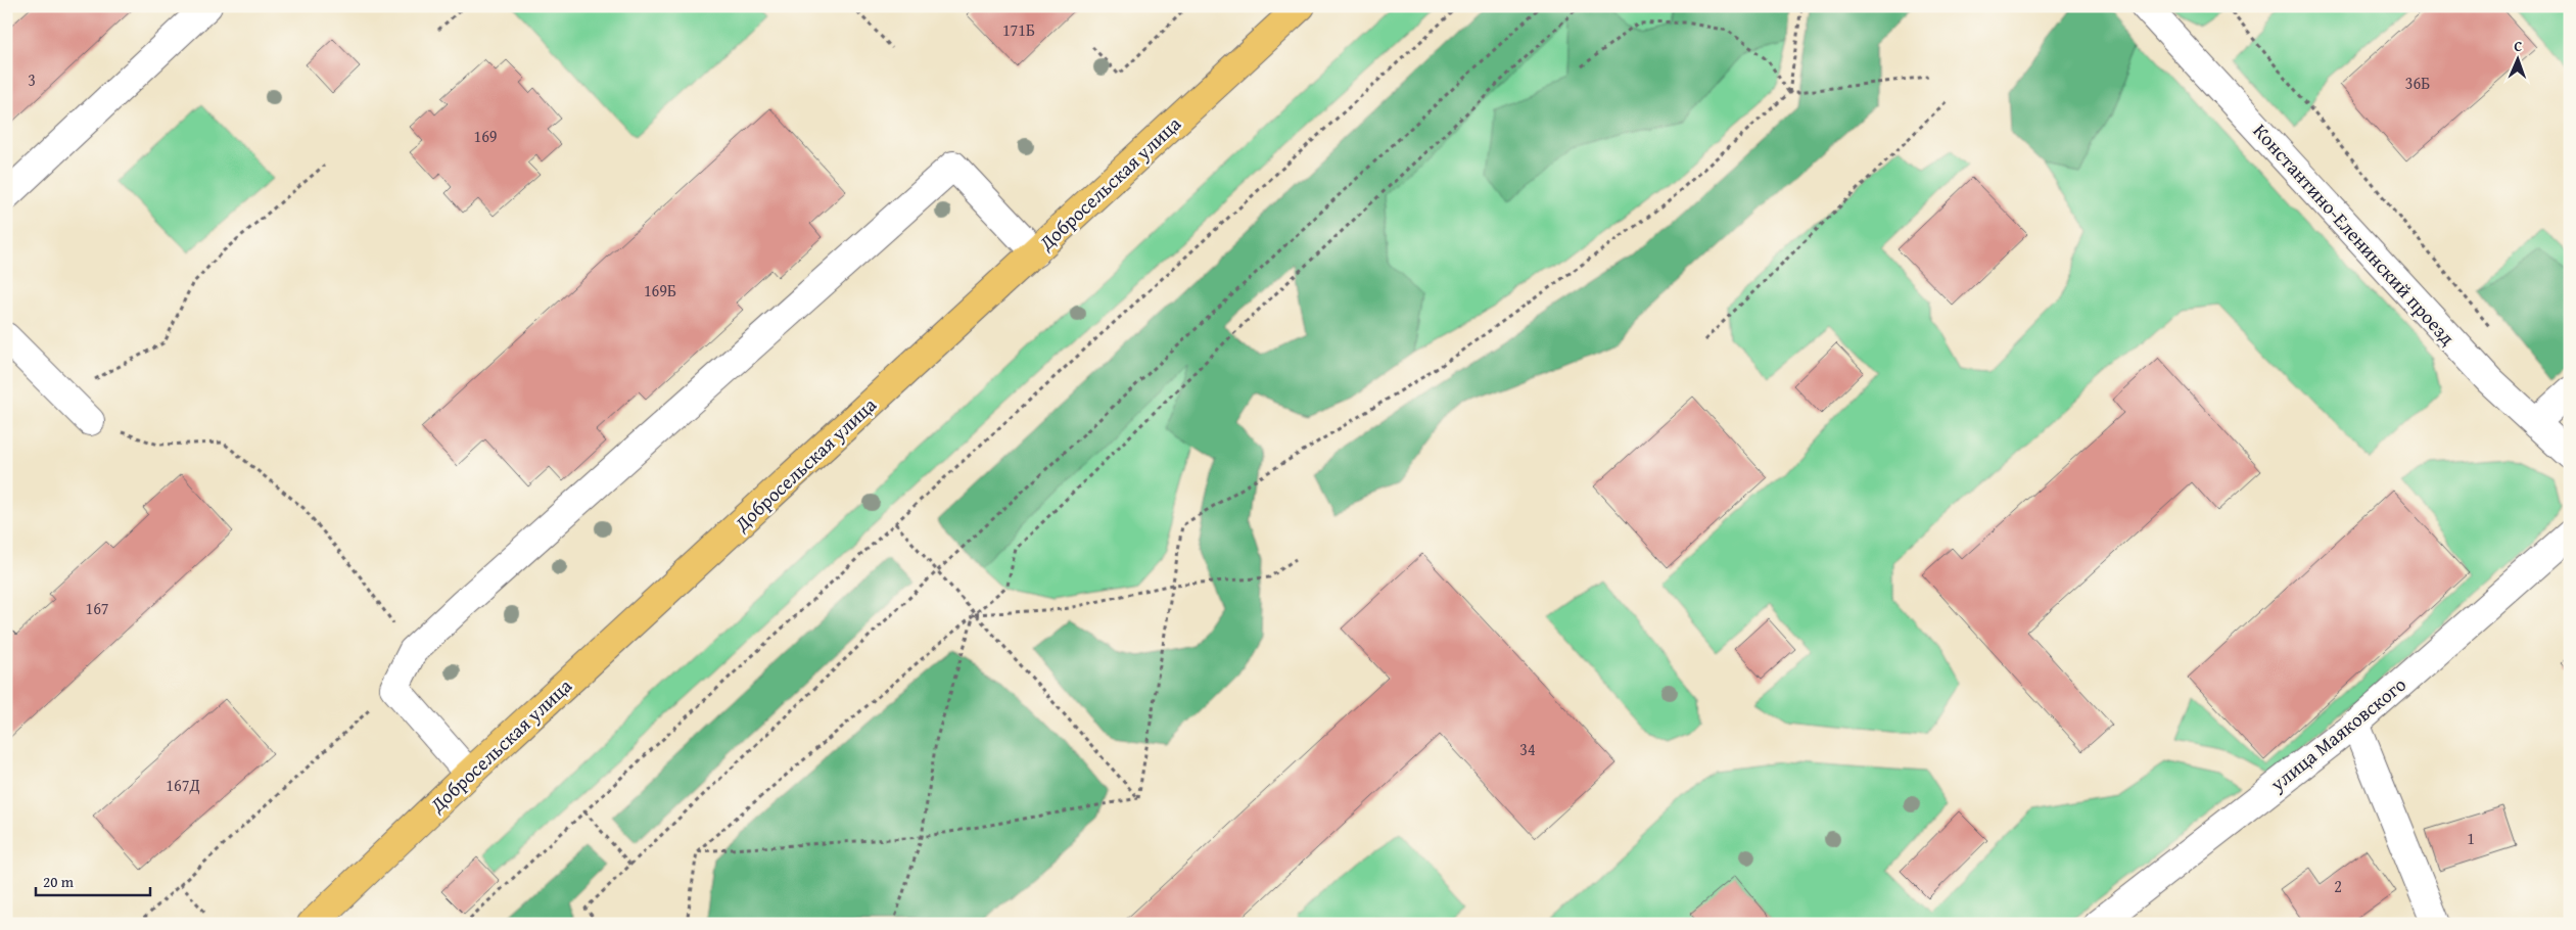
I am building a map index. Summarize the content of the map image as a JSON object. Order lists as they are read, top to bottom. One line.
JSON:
{"streets":{"main road":["Добросельская улица"],"street":["Константино-Еленинский проезд","улица Маяковского"]},"house_numbers":["171Б","3","36Б","169","169Б","167","34","167Д","1","2"],"scale_bar":"20 m","north":"top"}
